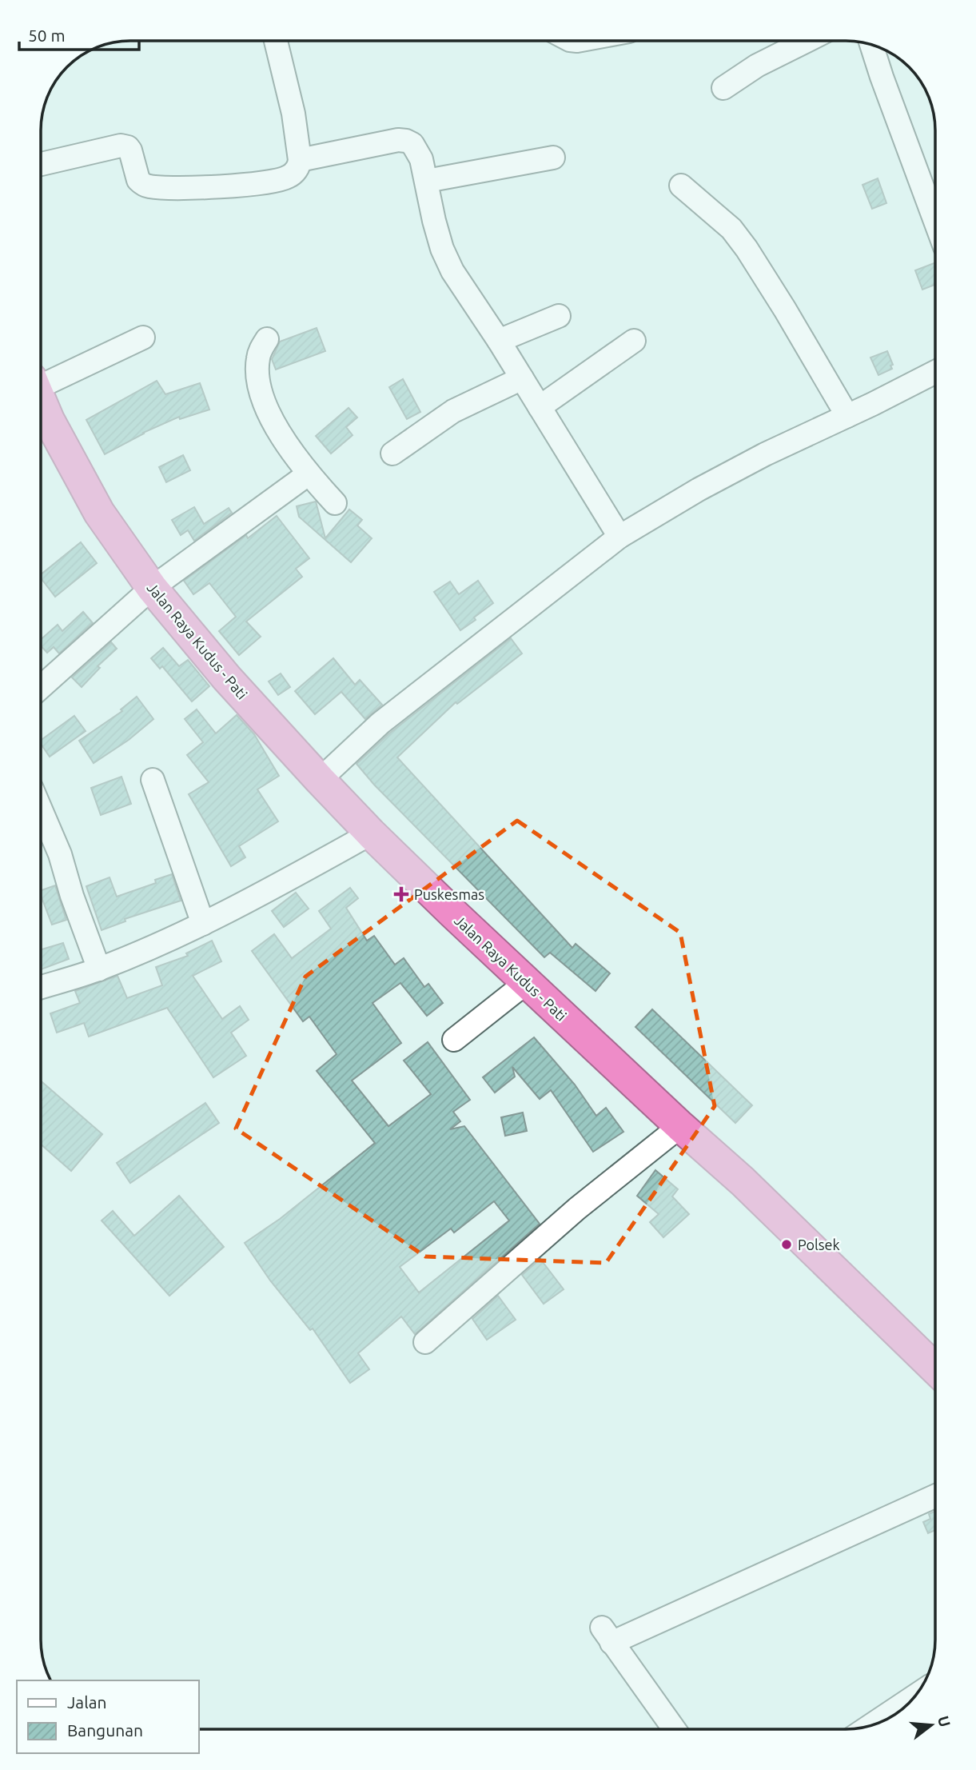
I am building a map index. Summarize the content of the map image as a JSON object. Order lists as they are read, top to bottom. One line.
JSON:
{"streets":{"highway":["Jalan Raya Kudus - Pati"]},"places":{"health":["Puskesmas"],"other":["Polsek"]},"legend":["Jalan","Bangunan"],"scale_bar":"50 m","north":"right"}
